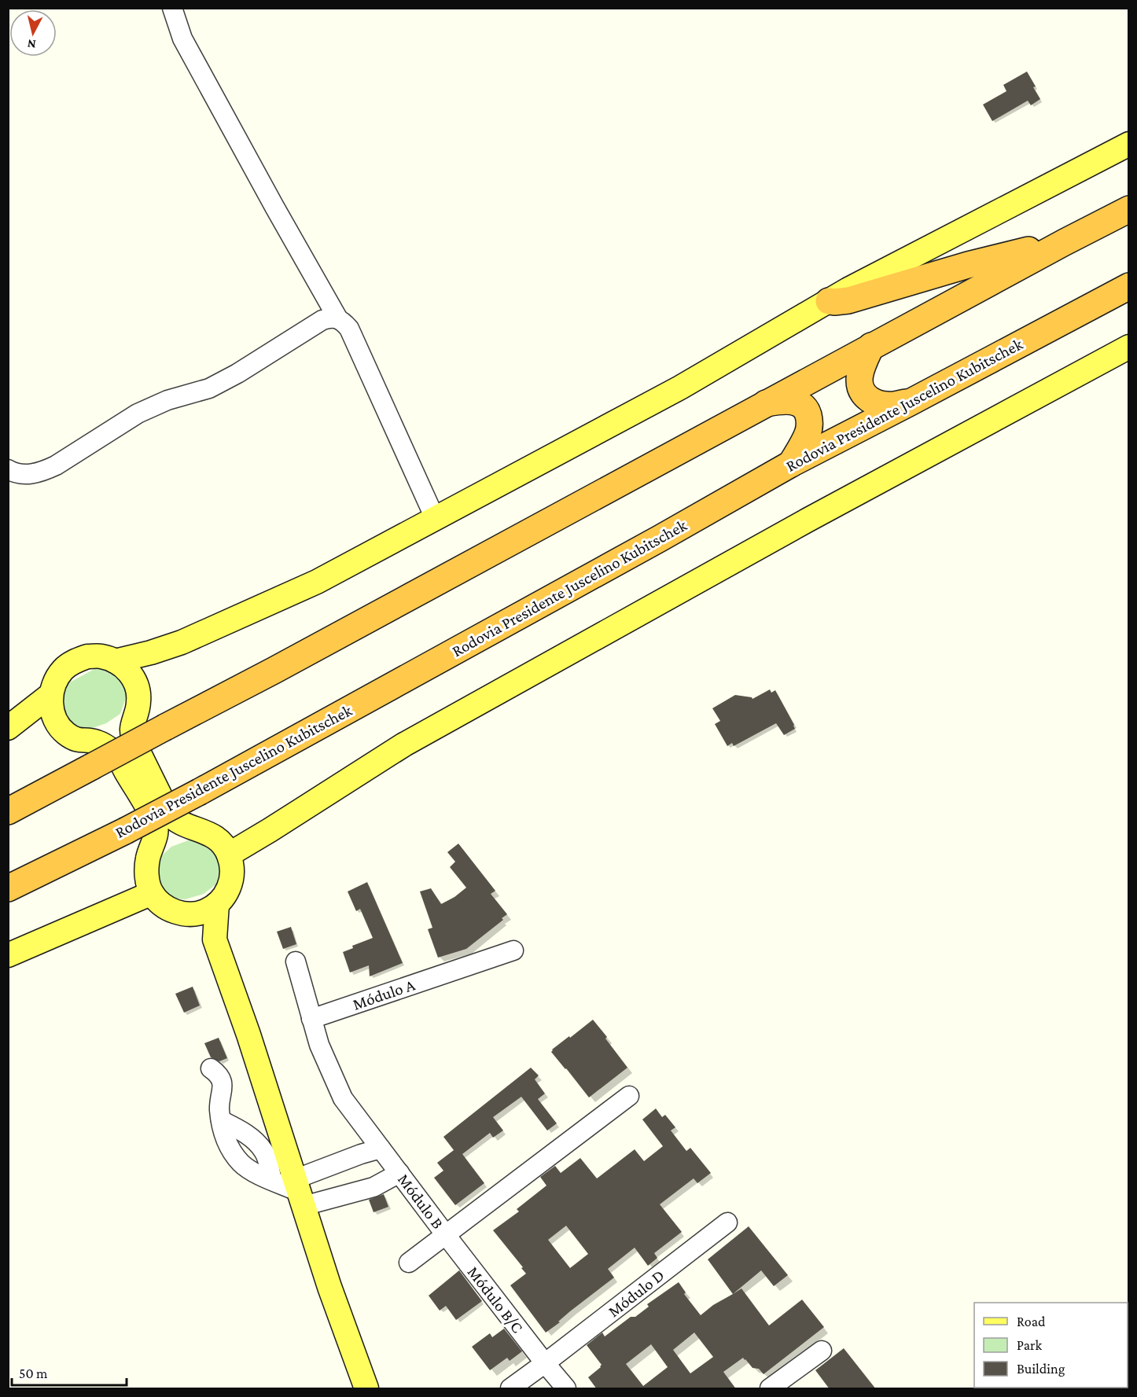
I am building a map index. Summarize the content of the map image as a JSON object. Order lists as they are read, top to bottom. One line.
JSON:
{"streets":{"highway":["Rodovia Presidente Juscelino Kubitschek"],"street":["Módulo A","Módulo B","Módulo D","Módulo B/C"]},"crossings":[["Módulo A","Módulo B"],["Módulo B","Módulo B/C"],["Módulo D","Módulo B/C"]],"legend":["Road","Park","Building"],"scale_bar":"50 m","north":"bottom"}
